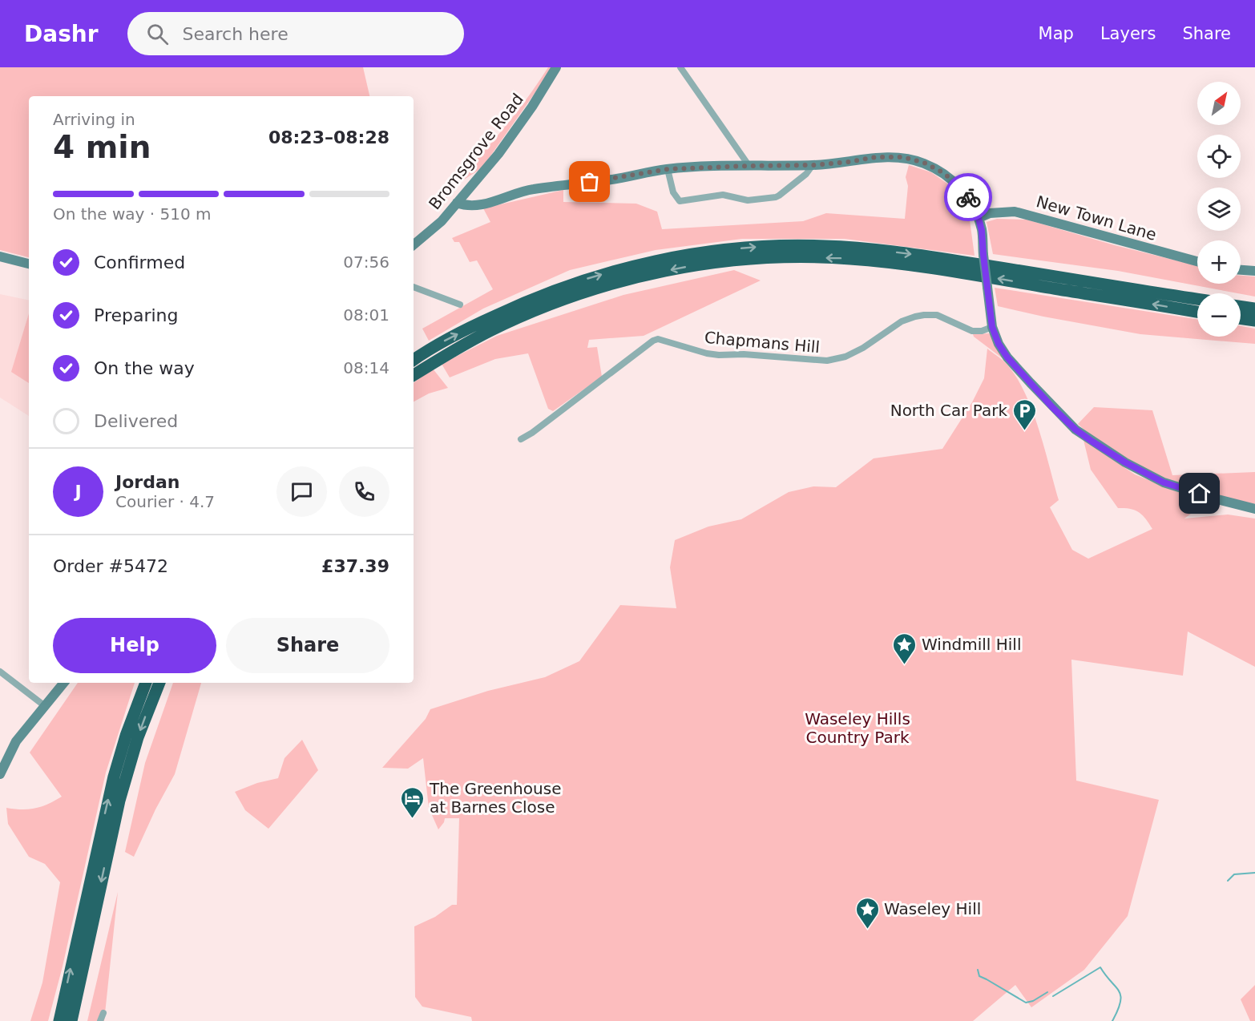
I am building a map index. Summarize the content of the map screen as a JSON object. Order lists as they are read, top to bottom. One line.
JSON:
{"streets":{"street":["Bromsgrove Road","New Town Lane","Chapmans Hill"]},"parks":["Waseley Hills Country Park"],"places":{"parking":["North Car Park"],"place":["Windmill Hill","Waseley Hill"],"hotel":["The Greenhouse at Barnes Close"]},"north":"top right","page":{"header":"Dashr","search":"Search here","nav":["Map","Layers","Share"],"map_buttons":["+","−"],"heading":["4 min","Arriving in","08:23–08:28"],"panel":["Jordan","Courier · 4.7","Order #5472","£37.39"],"bar":"On the way · 510 m","list":[["Confirmed","07:56"],["Preparing","08:01"],["On the way","08:14"],"Delivered"],"round":"J","buttons":["Help","Share"]}}
